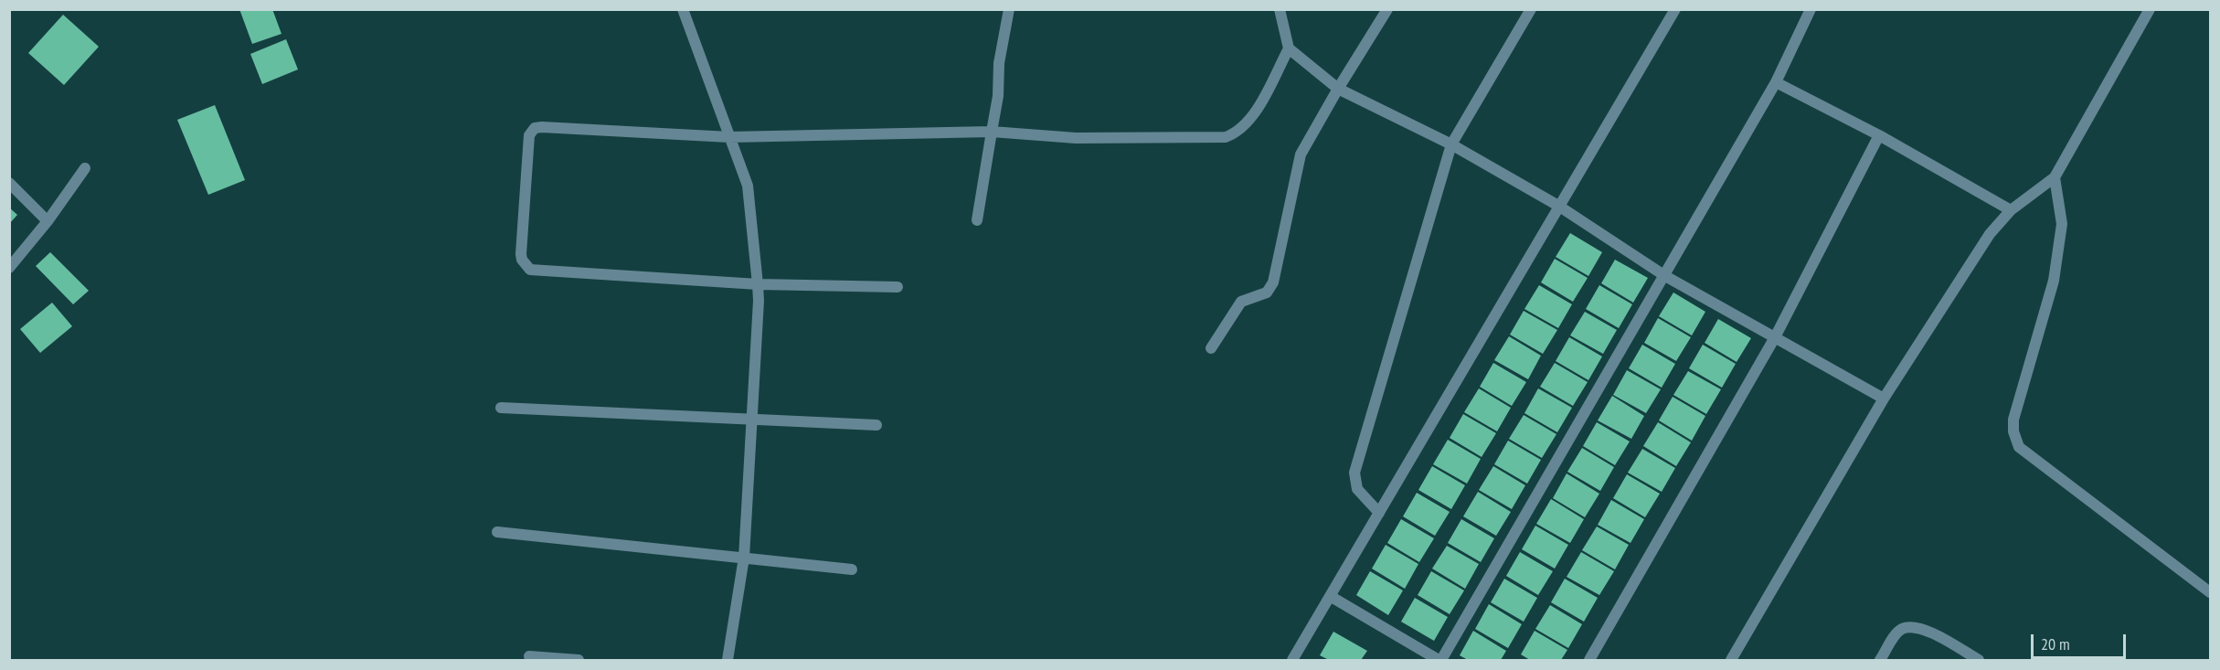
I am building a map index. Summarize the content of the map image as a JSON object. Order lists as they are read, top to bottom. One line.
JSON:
{"scale_bar":"20 m"}
